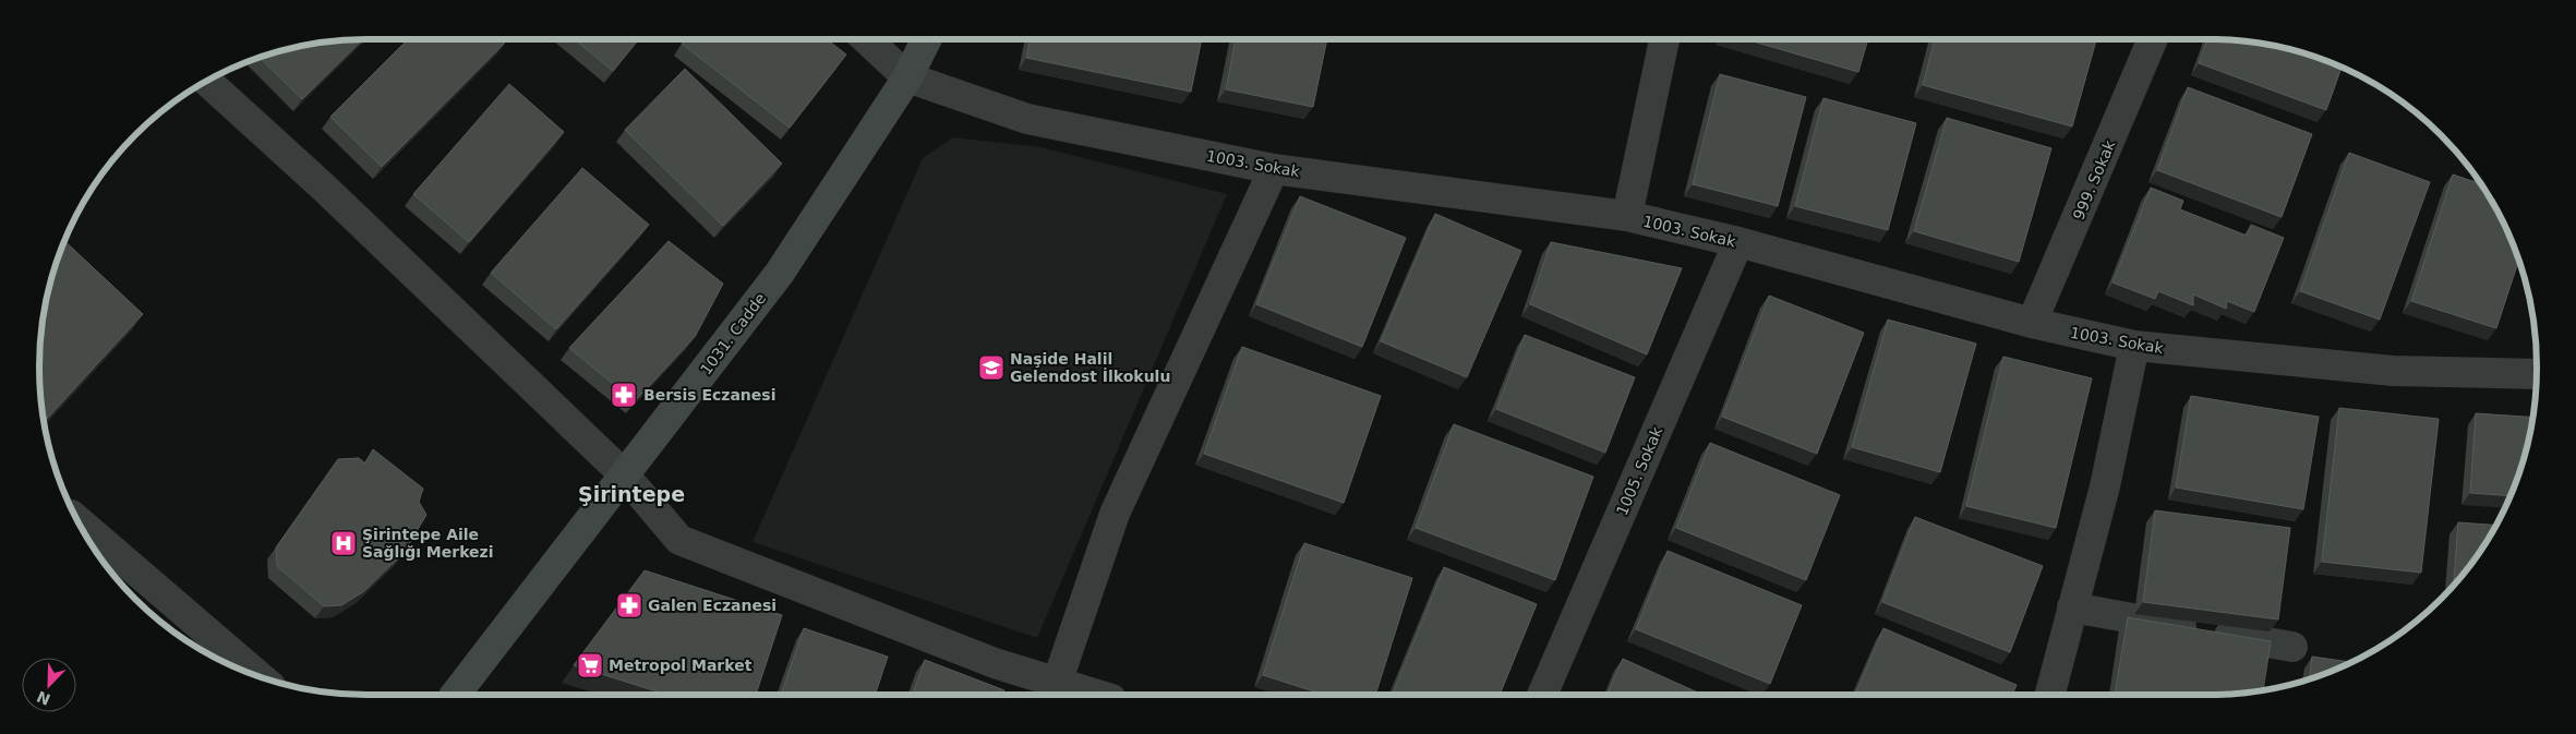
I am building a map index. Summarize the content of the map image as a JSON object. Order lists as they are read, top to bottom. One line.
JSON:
{"streets":{"street":["1003. Sokak","999. Sokak","1031. Cadde","1005. Sokak"]},"crossings":[["1003. Sokak","999. Sokak"],["1003. Sokak","1031. Cadde"],["1003. Sokak","1005. Sokak"]],"districts":["Şirintepe"],"places":{"school or university":["Naşide Halil Gelendost İlkokulu"],"pharmacy":["Bersis Eczanesi","Galen Eczanesi"],"hospital":["Şirintepe Aile Sağlığı Merkezi"],"supermarket":["Metropol Market"]},"north":"bottom left"}
